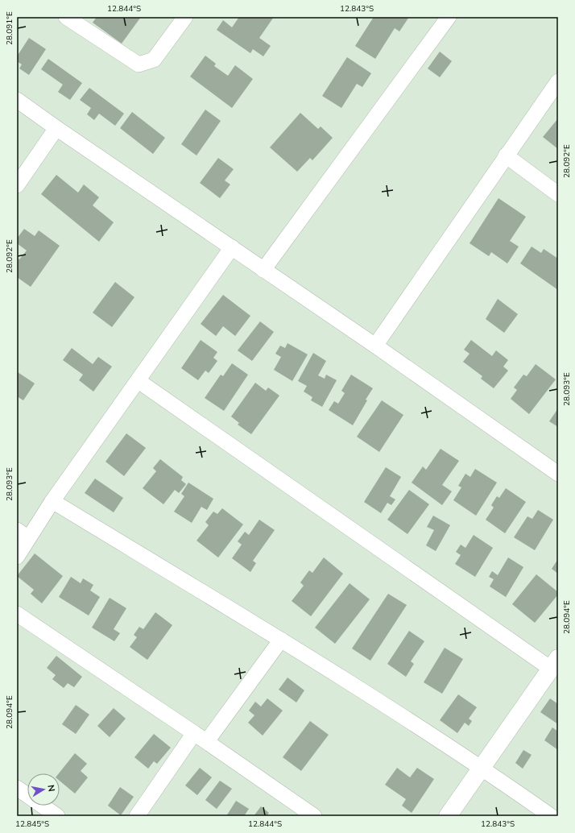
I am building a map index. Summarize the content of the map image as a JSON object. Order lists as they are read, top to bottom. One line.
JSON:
{"north":"right","coordinates":["12.844°S","12.843°S","28.091°E","28.092°E","28.093°E","28.094°E","12.845°S"]}
